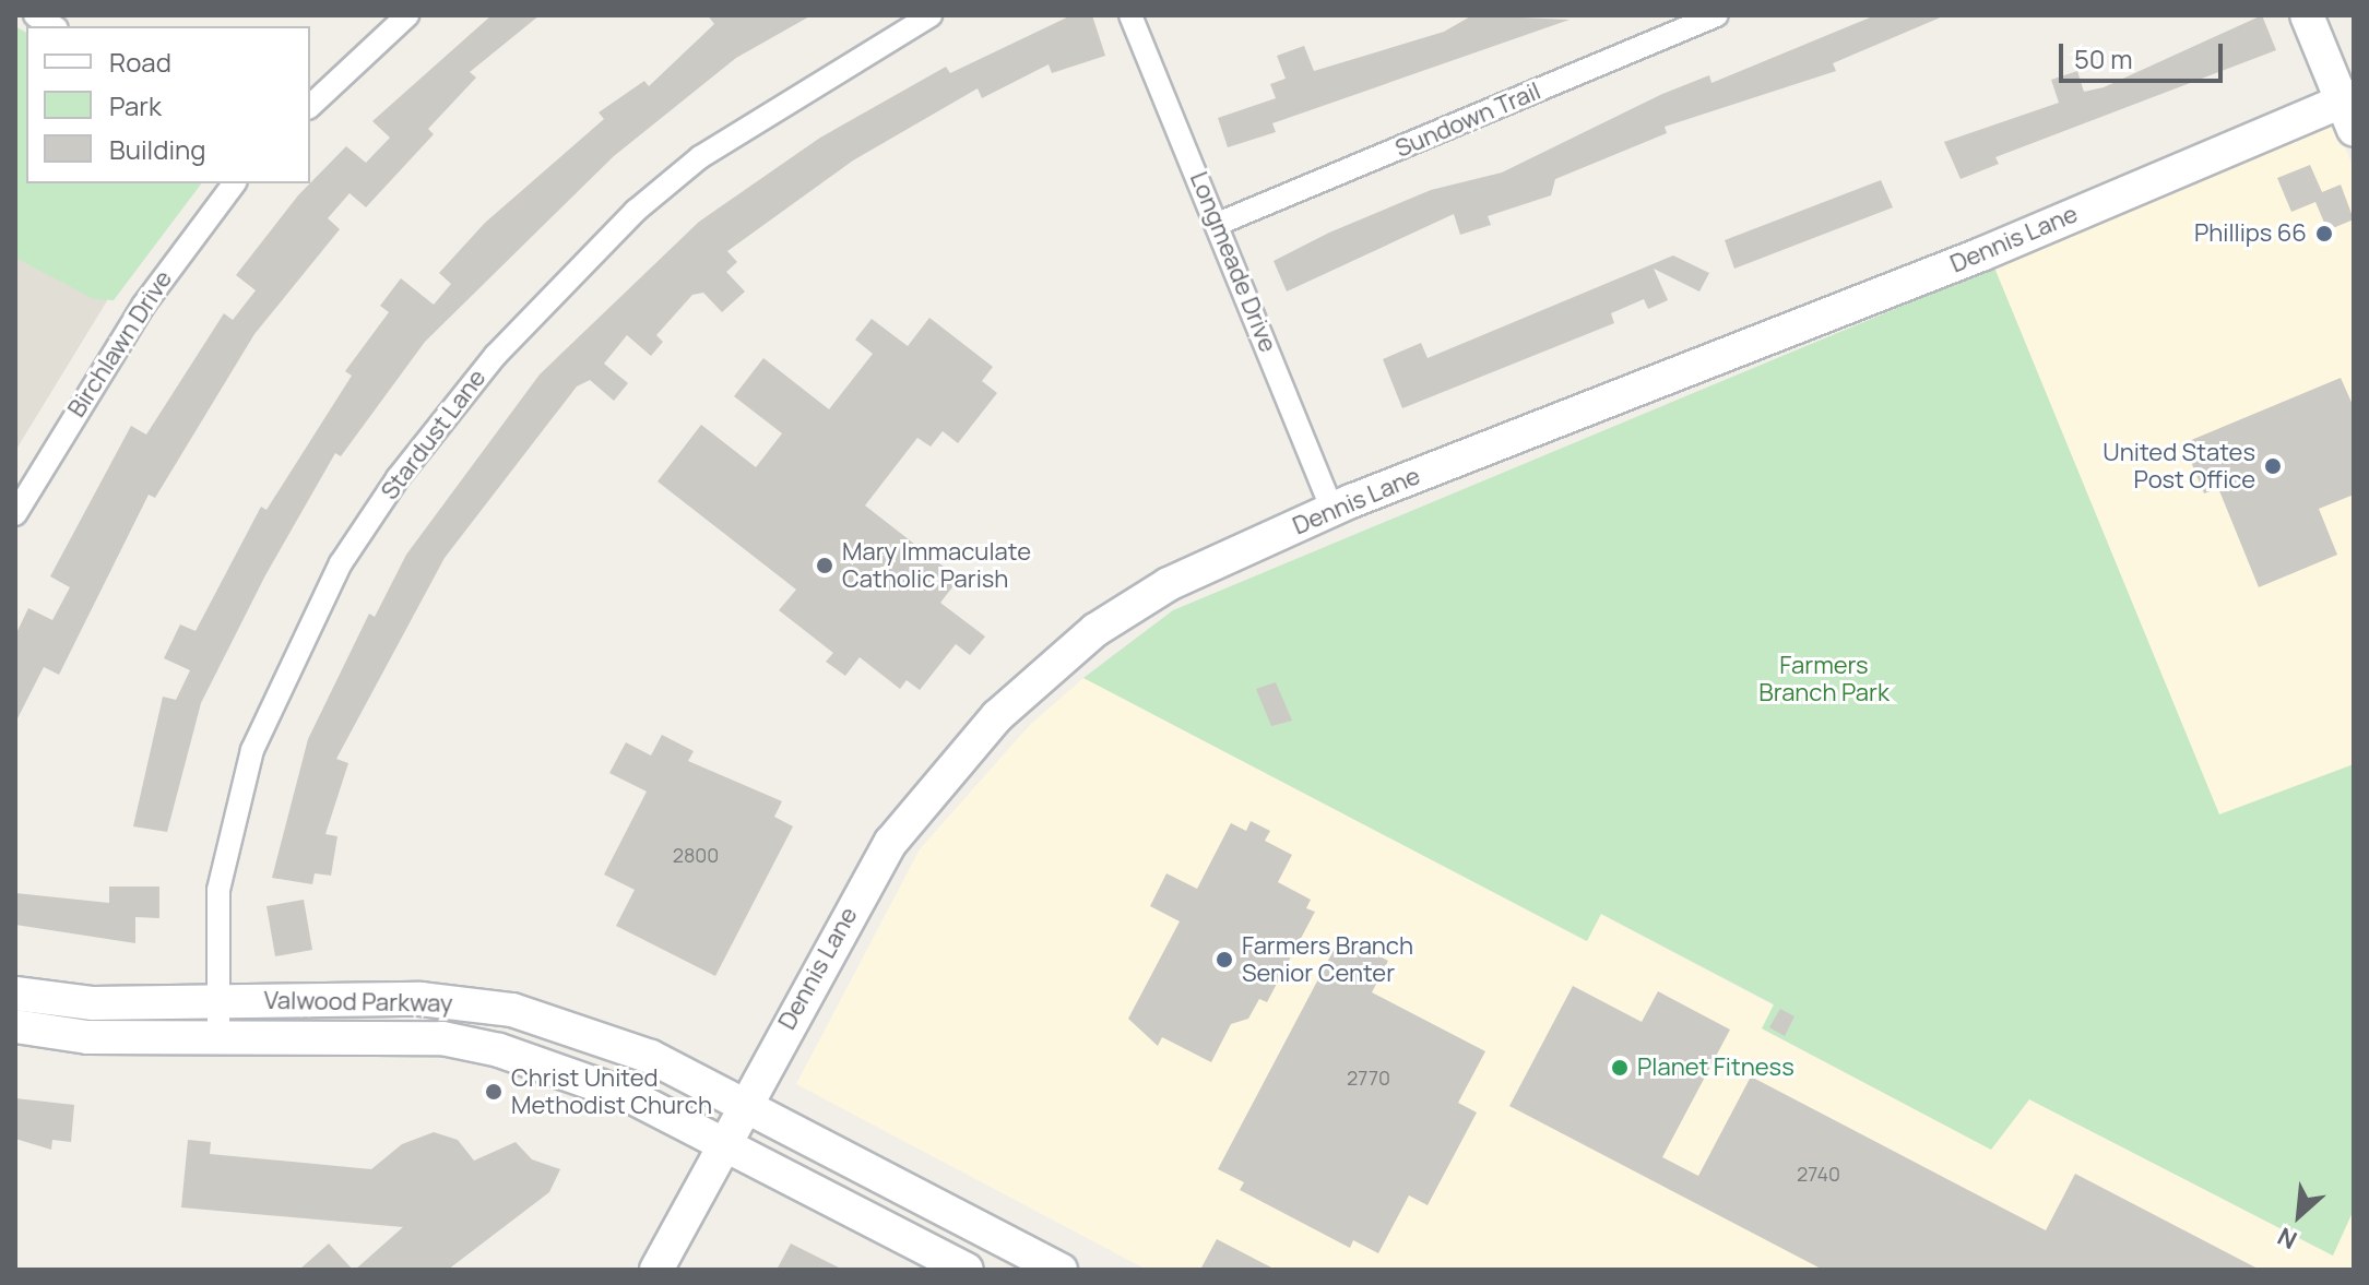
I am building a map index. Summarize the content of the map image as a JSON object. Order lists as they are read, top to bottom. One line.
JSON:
{"streets":{"main road":["Dennis Lane","Valwood Parkway"],"street":["Sundown Trail","Longmeade Drive","Birchlawn Drive","Stardust Lane"]},"crossings":[["Sundown Trail","Longmeade Drive"],["Dennis Lane","Longmeade Drive"],["Dennis Lane","Valwood Parkway"],["Stardust Lane","Valwood Parkway"]],"parks":["Farmers Branch Park"],"places":["Phillips 66","United States Post Office","Mary Immaculate Catholic Parish","Farmers Branch Senior Center","Planet Fitness","Christ United Methodist Church"],"house_numbers":["2800","2770","2740"],"legend":["Road","Park","Building"],"scale_bar":"50 m","north":"bottom left"}
